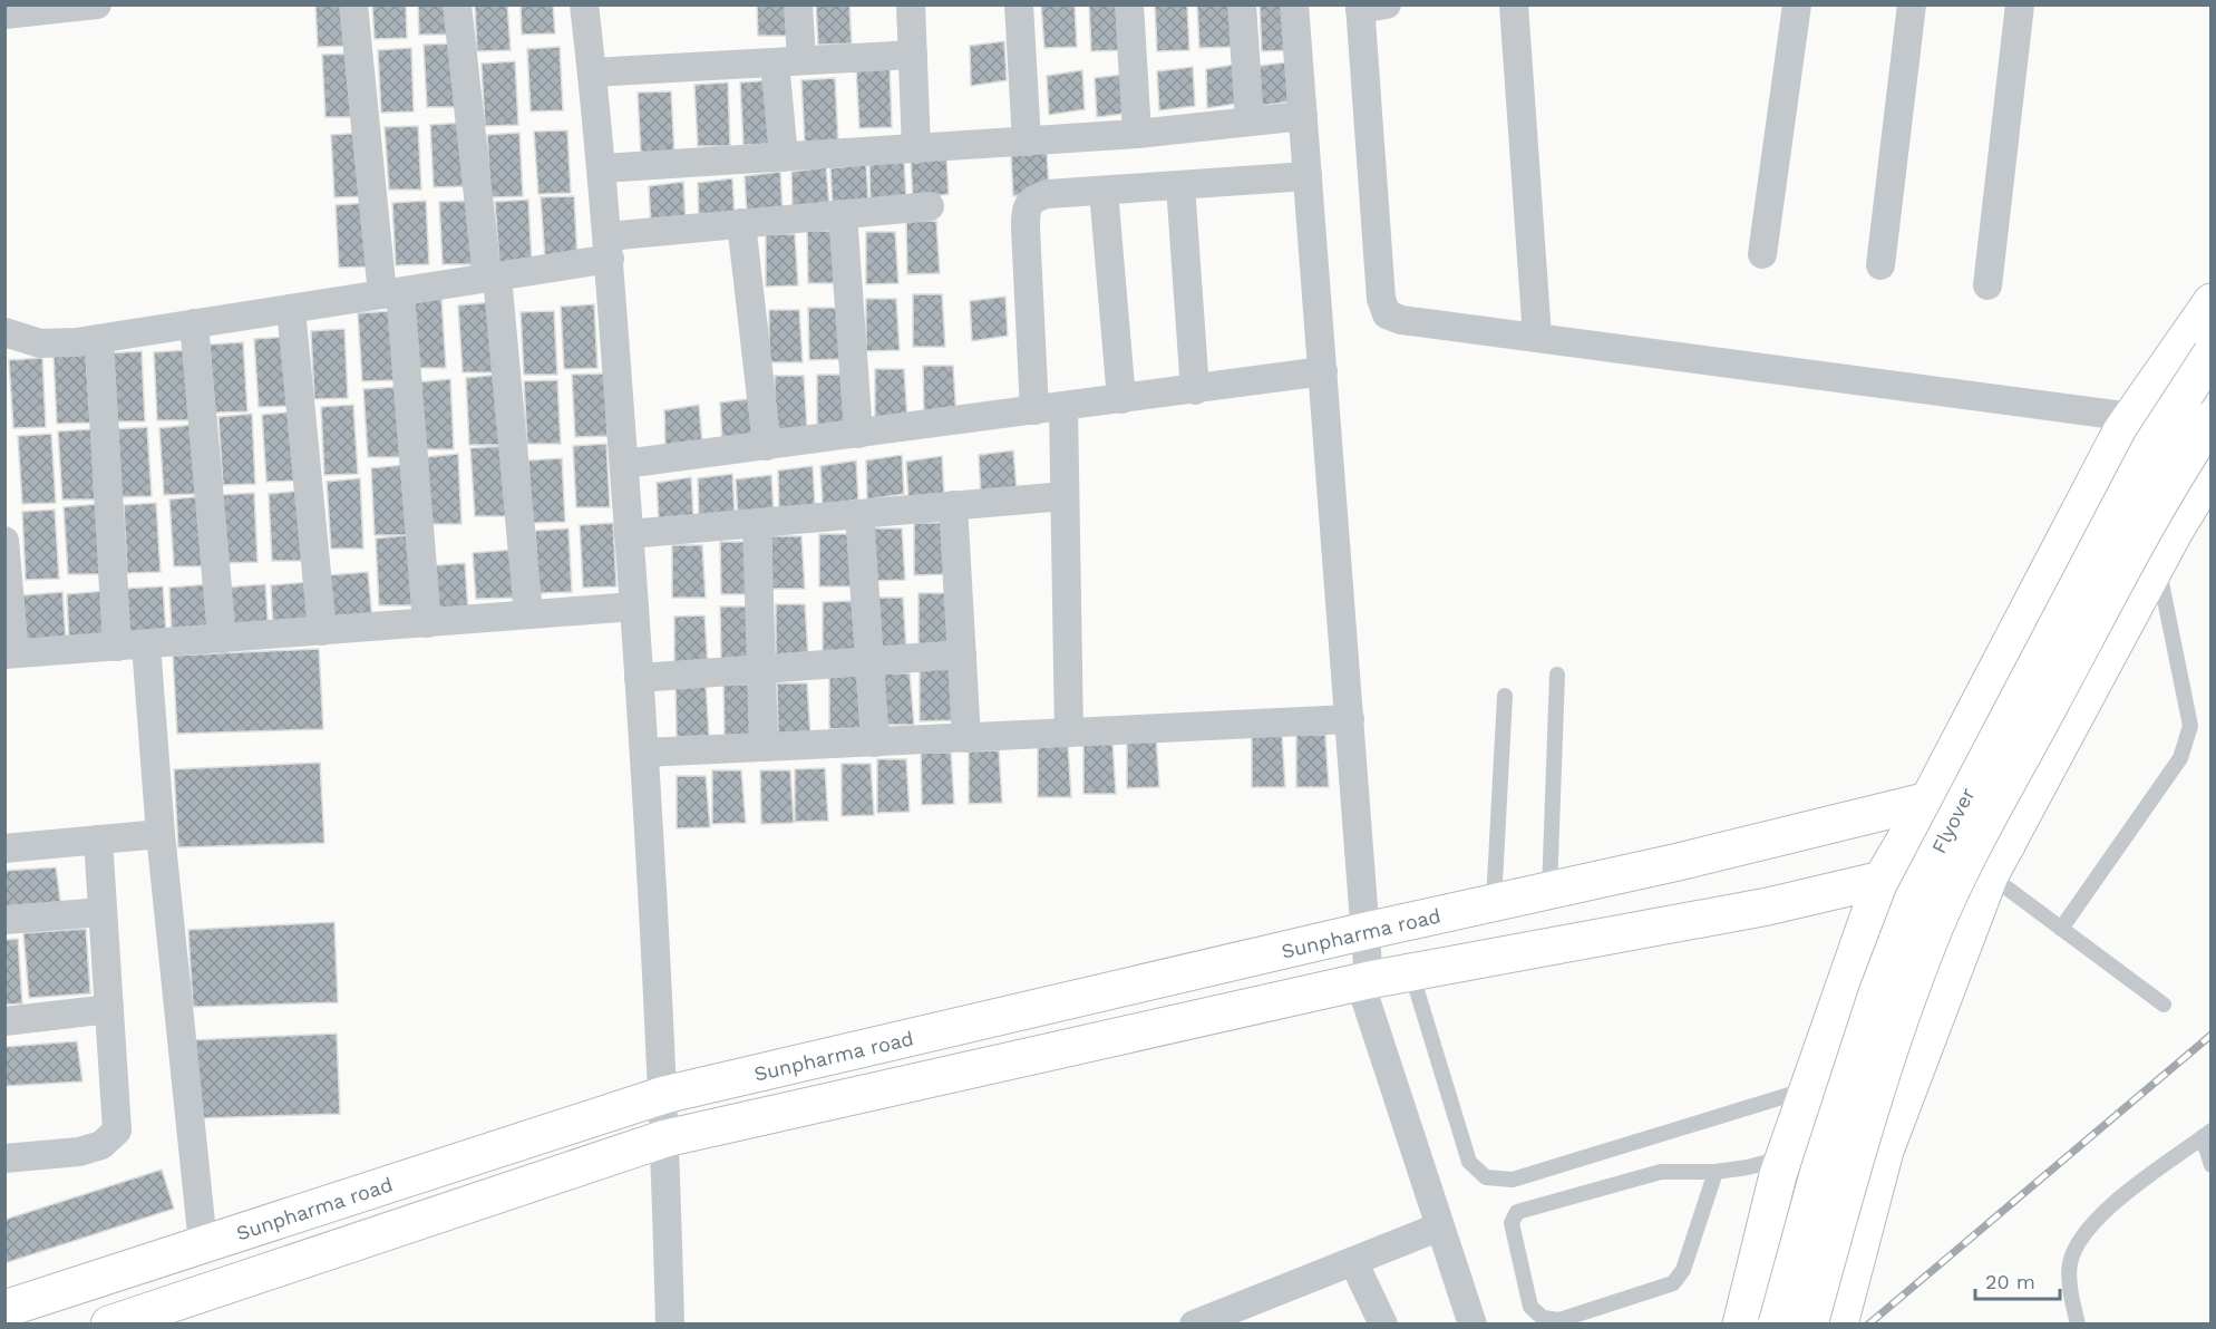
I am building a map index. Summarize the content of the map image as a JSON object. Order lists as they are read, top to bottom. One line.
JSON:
{"streets":{"street":["Flyover","Sunpharma road"]},"scale_bar":"20 m"}
